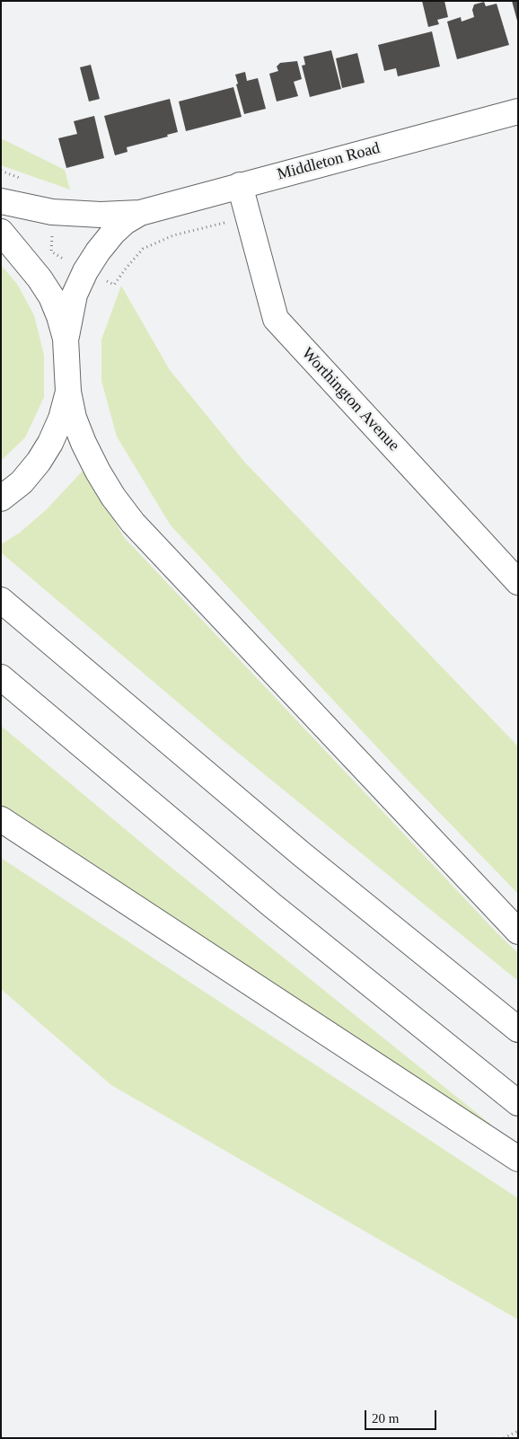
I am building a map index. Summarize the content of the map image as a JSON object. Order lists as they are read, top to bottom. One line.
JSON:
{"streets":{"main road":["Middleton Road","Worthington Avenue"]},"crossings":[["Middleton Road","Worthington Avenue"]],"scale_bar":"20 m"}
